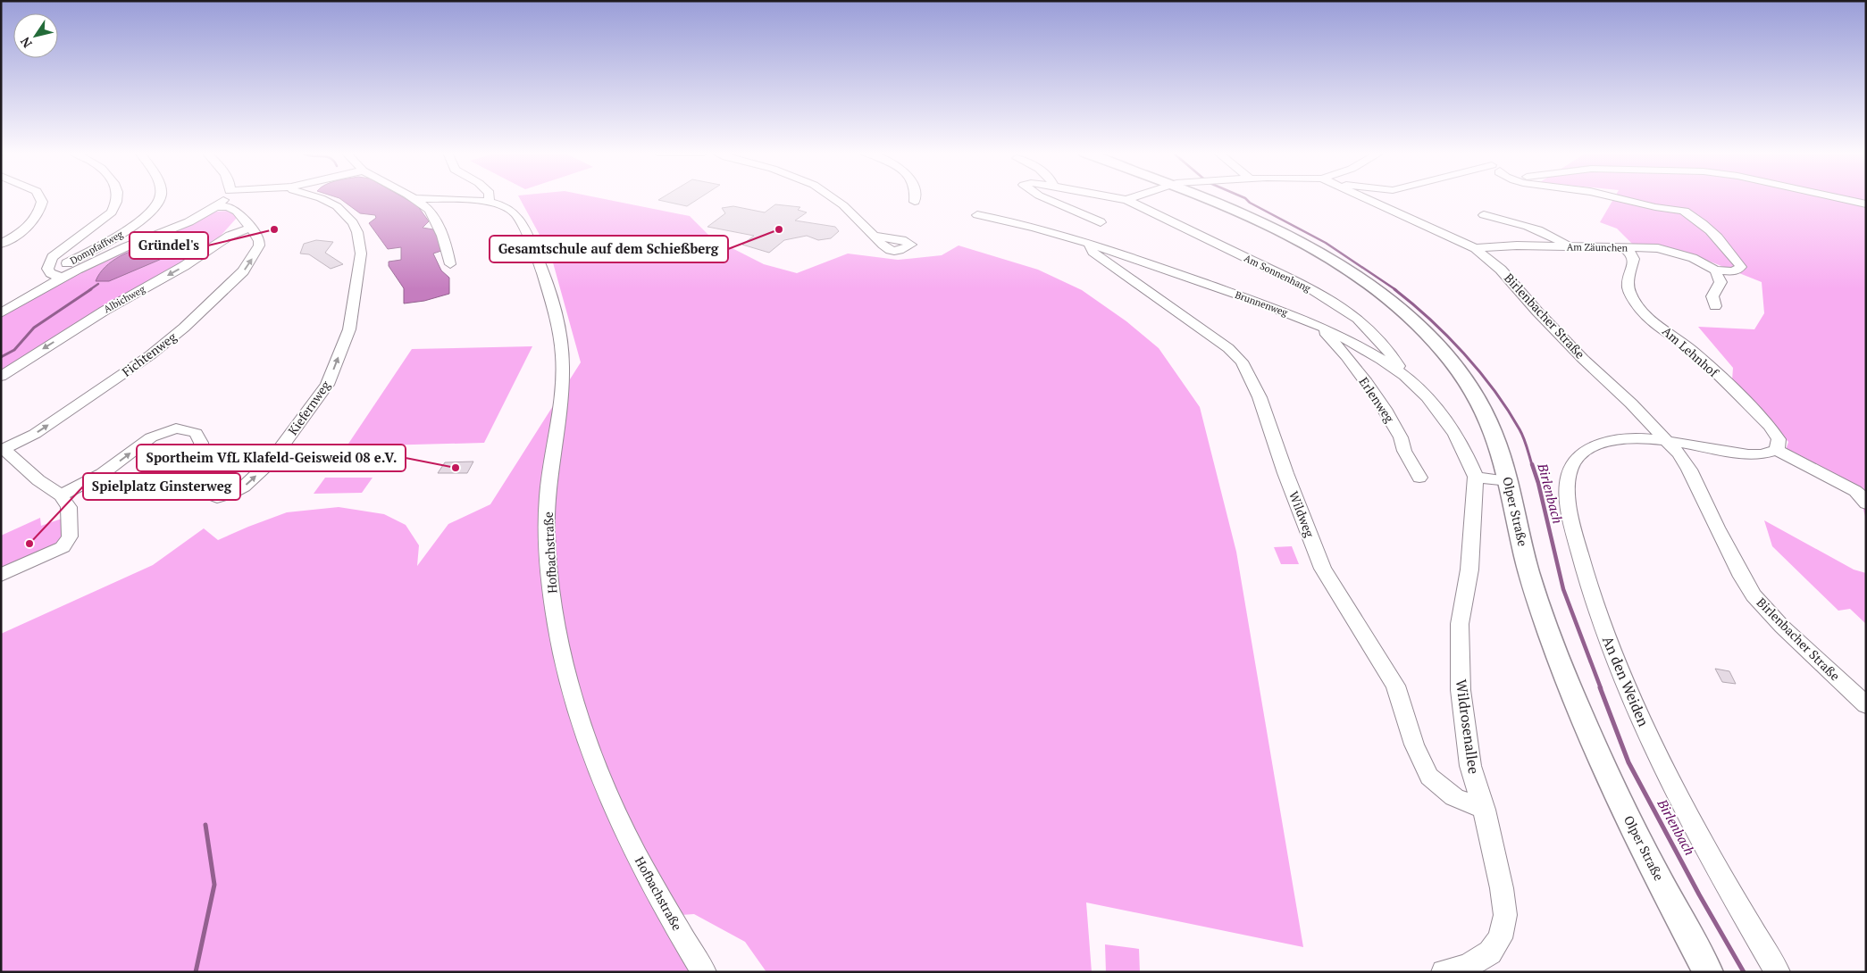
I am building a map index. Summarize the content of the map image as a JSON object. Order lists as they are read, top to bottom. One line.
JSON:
{"streets":{"main road":["Olper Straße"],"street":["Dompfaffweg","Am Zäunchen","Am Sonnenhang","Albichweg","Brunnenweg","Birlenbacher Straße","Am Lehnhof","Fichtenweg","Erlenweg","Kiefernweg","Wildweg","Hofbachstraße","An den Weiden","Wildrosenallee"]},"crossings":[["Am Zäunchen","Birlenbacher Straße"],["Am Zäunchen","Am Lehnhof"],["Am Sonnenhang","Brunnenweg"],["Albichweg","Fichtenweg"],["Brunnenweg","Erlenweg"],["Brunnenweg","Wildweg"],["Brunnenweg","Wildrosenallee"],["Birlenbacher Straße","An den Weiden"],["Wildweg","Wildrosenallee"]],"water":["Birlenbach"],"places":["Gründel's","Gesamtschule auf dem Schießberg","Sportheim VfL Klafeld-Geisweid 08 e.V.","Spielplatz Ginsterweg"],"north":"bottom left"}
